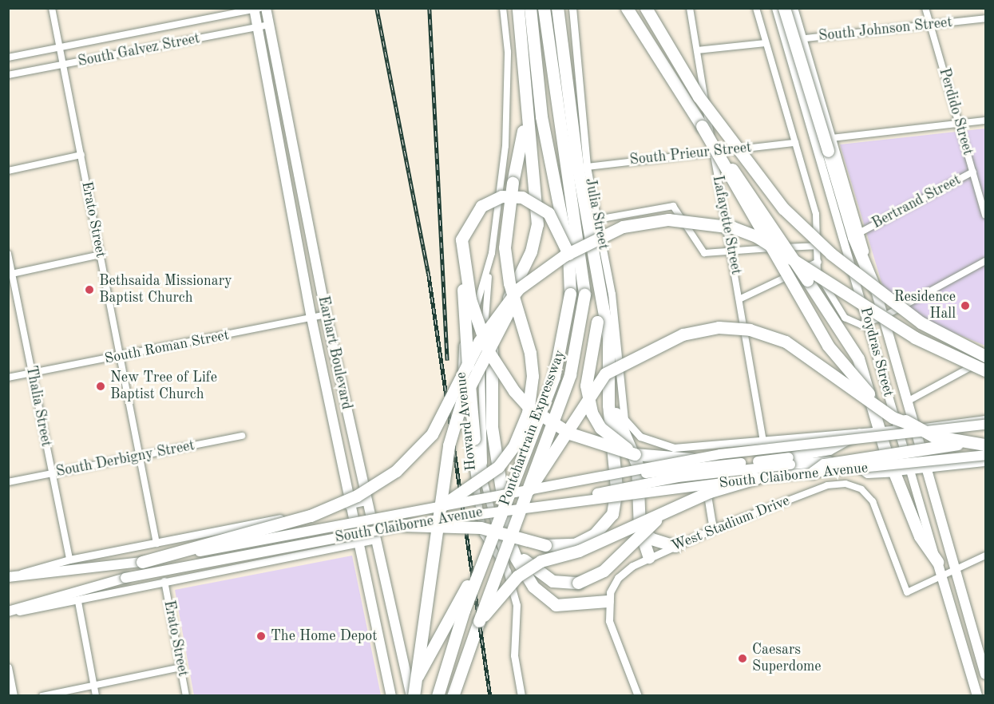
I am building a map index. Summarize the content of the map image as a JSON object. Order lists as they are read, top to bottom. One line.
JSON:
{"streets":{"highway":["Pontchartrain Expressway"],"main road":["Poydras Street","Earhart Boulevard","South Claiborne Avenue"],"street":["South Johnson Street","South Galvez Street","Perdido Street","South Prieur Street","Bertrand Street","Julia Street","Erato Street","Lafayette Street","South Roman Street","Thalia Street","Howard Avenue","South Derbigny Street","West Stadium Drive"]},"crossings":[["South Johnson Street","Perdido Street"],["South Johnson Street","Poydras Street"],["South Galvez Street","Erato Street"],["South Galvez Street","Earhart Boulevard"],["Perdido Street","Bertrand Street"],["South Prieur Street","Julia Street"],["South Prieur Street","Lafayette Street"],["Bertrand Street","Poydras Street"],["Erato Street","South Roman Street"],["Erato Street","South Derbigny Street"],["Erato Street","South Claiborne Avenue"],["South Roman Street","Earhart Boulevard"],["South Roman Street","Thalia Street"],["Poydras Street","West Stadium Drive"],["Earhart Boulevard","South Claiborne Avenue"],["Thalia Street","South Derbigny Street"],["Thalia Street","South Claiborne Avenue"]],"places":["Bethsaida Missionary Baptist Church","Residence Hall","New Tree of Life Baptist Church","The Home Depot","Caesars Superdome"]}
